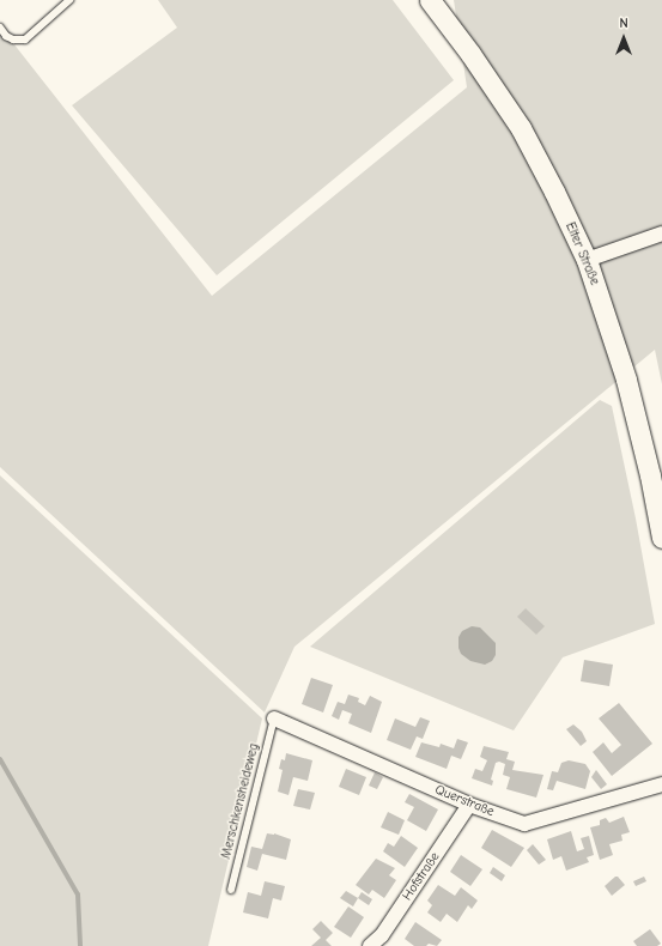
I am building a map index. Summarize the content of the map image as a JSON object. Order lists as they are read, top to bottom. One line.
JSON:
{"streets":{"main road":["Elter Straße"],"street":["Querstraße","Hofstraße"],"lane":["Merschkensheideweg"]},"crossings":[["Merschkensheideweg","Querstraße"],["Querstraße","Hofstraße"]],"north":"top"}
